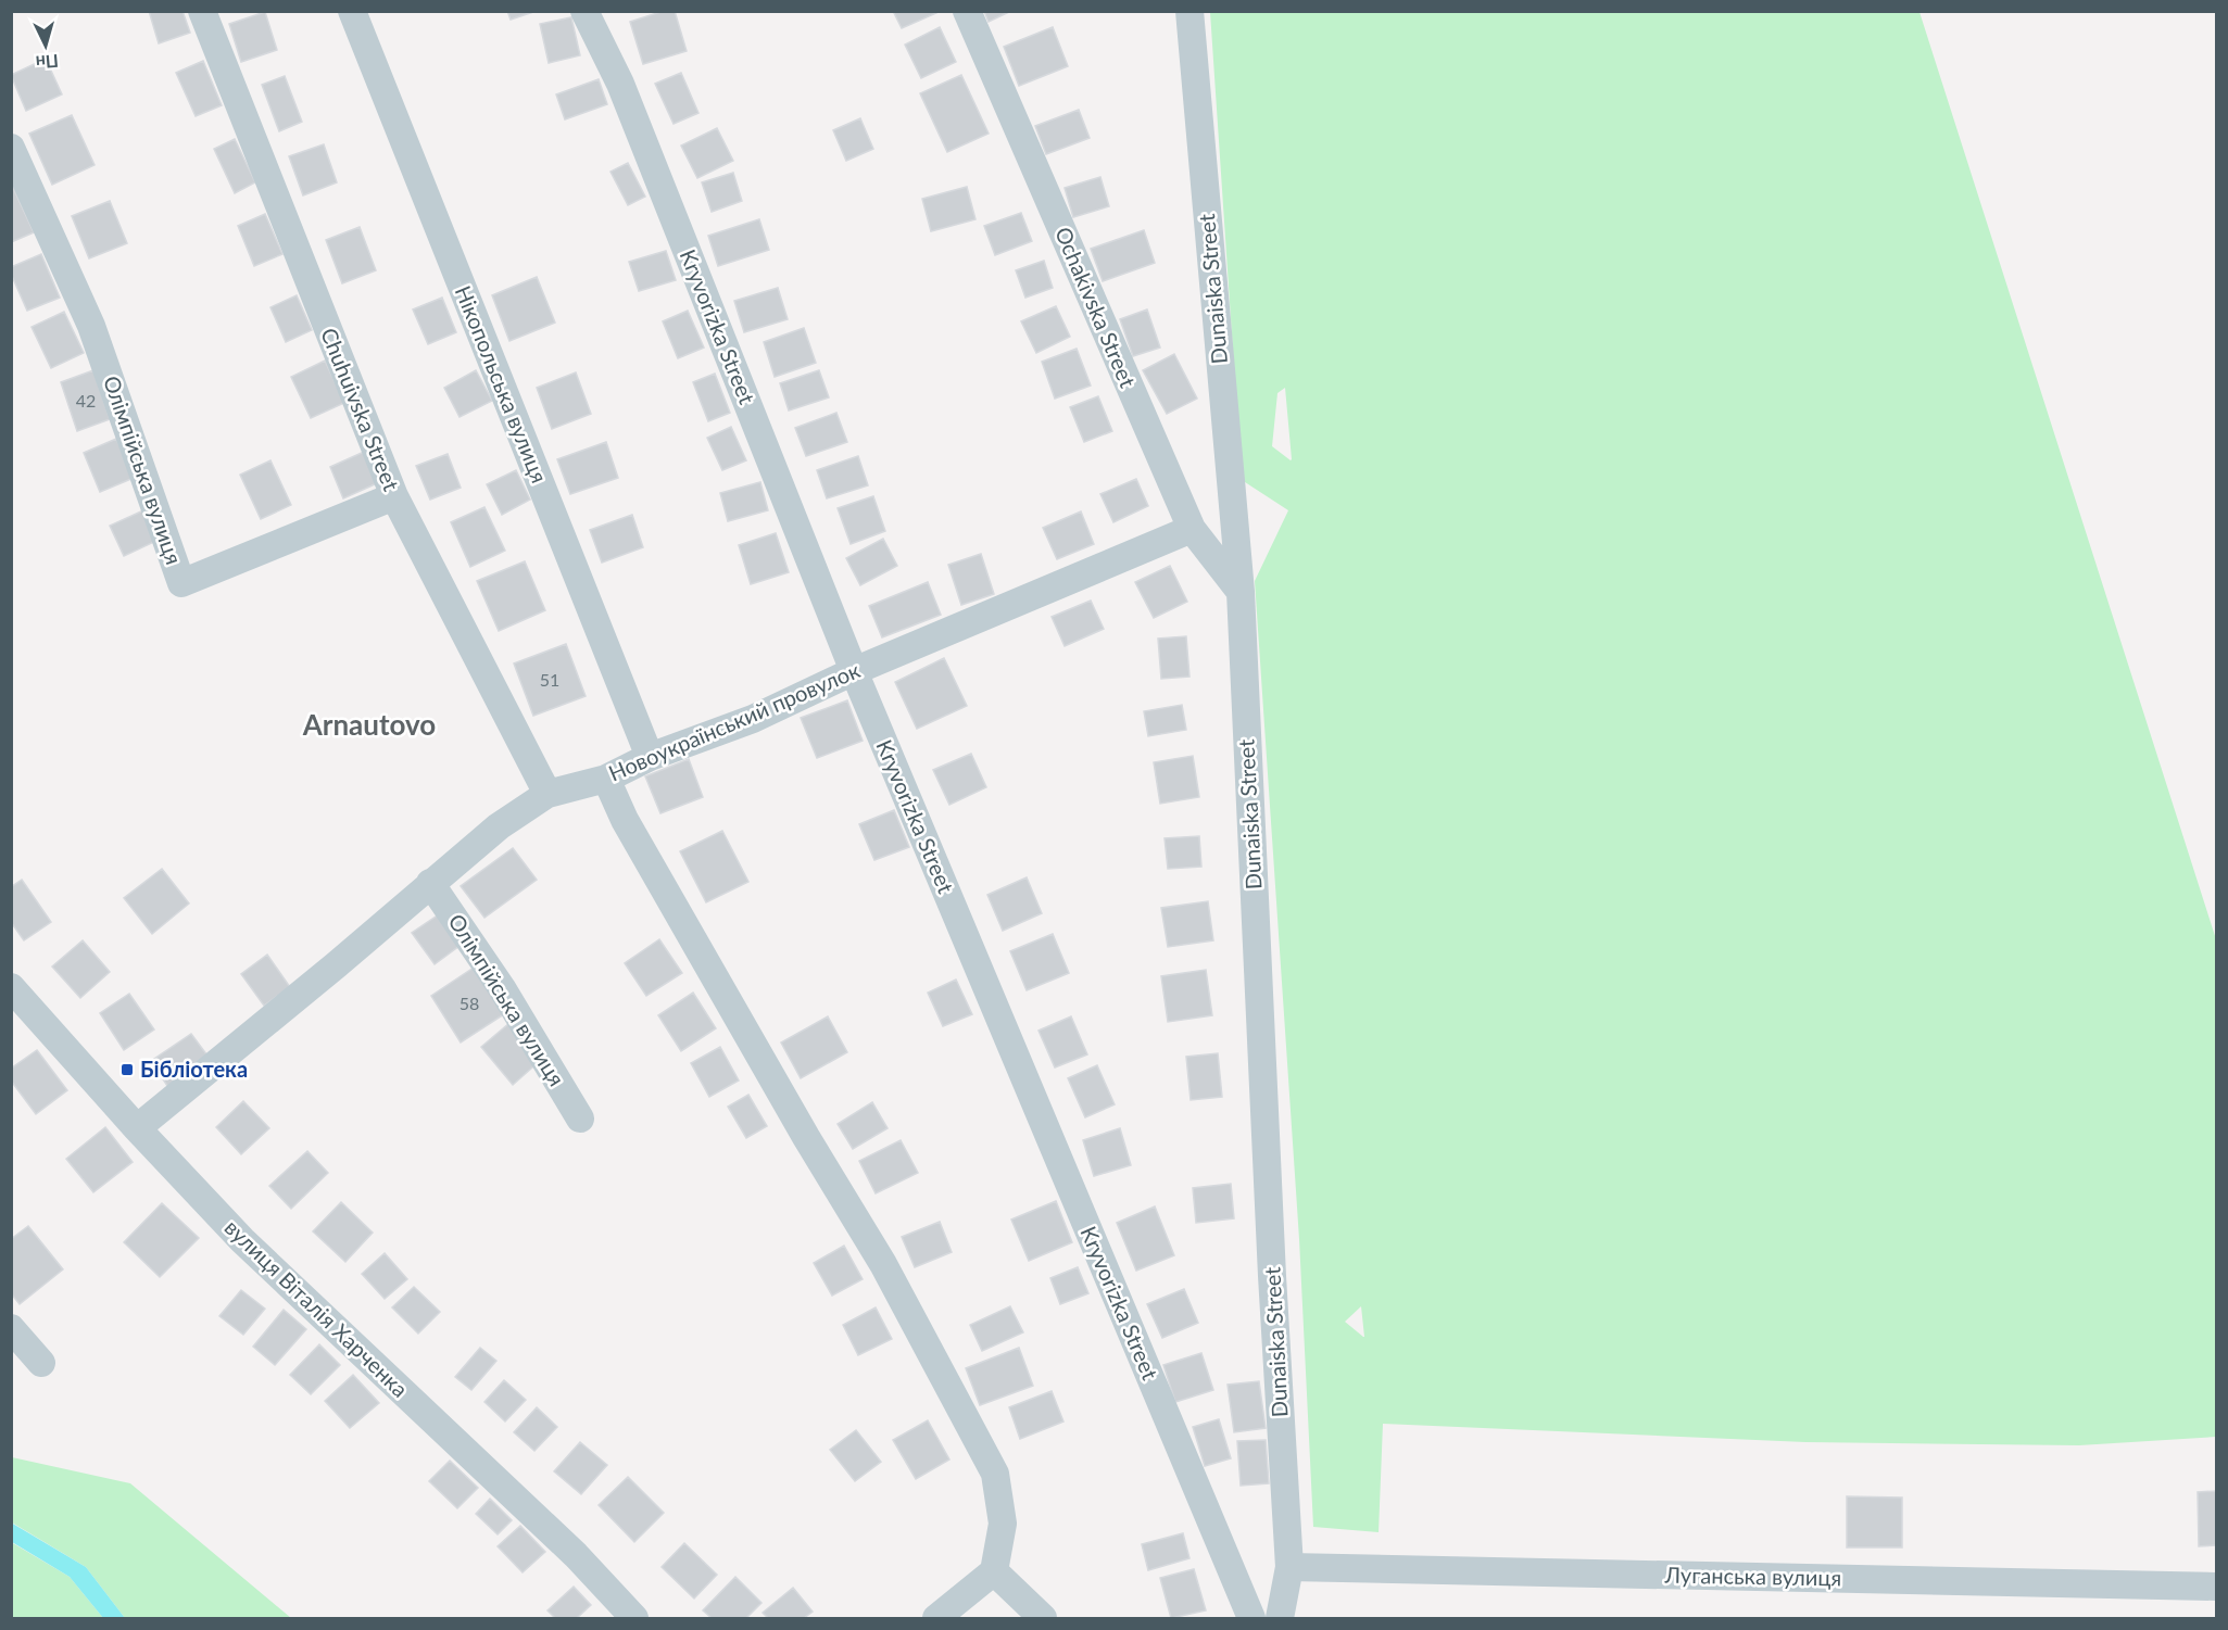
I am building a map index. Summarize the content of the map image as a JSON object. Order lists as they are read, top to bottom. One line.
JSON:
{"streets":{"street":["Dunaiska Street","Ochakivska Street","Kryvorizka Street","Нікопольська вулиця","Chuhuivska Street","Олімпійська вулиця","Новоукраїнський провулок","вулиця Віталія Харченка","Луганська вулиця"]},"crossings":[["Dunaiska Street","Ochakivska Street"],["Dunaiska Street","Луганська вулиця"],["Ochakivska Street","Новоукраїнський провулок"],["Kryvorizka Street","Новоукраїнський провулок"],["Нікопольська вулиця","Новоукраїнський провулок"],["Chuhuivska Street","Олімпійська вулиця"],["Chuhuivska Street","Новоукраїнський провулок"],["Олімпійська вулиця","Новоукраїнський провулок"],["Новоукраїнський провулок","вулиця Віталія Харченка"]],"districts":["Arnautovo"],"places":{"transit":["Бібліотека"]},"house_numbers":["42","51","58"],"north":"bottom"}
